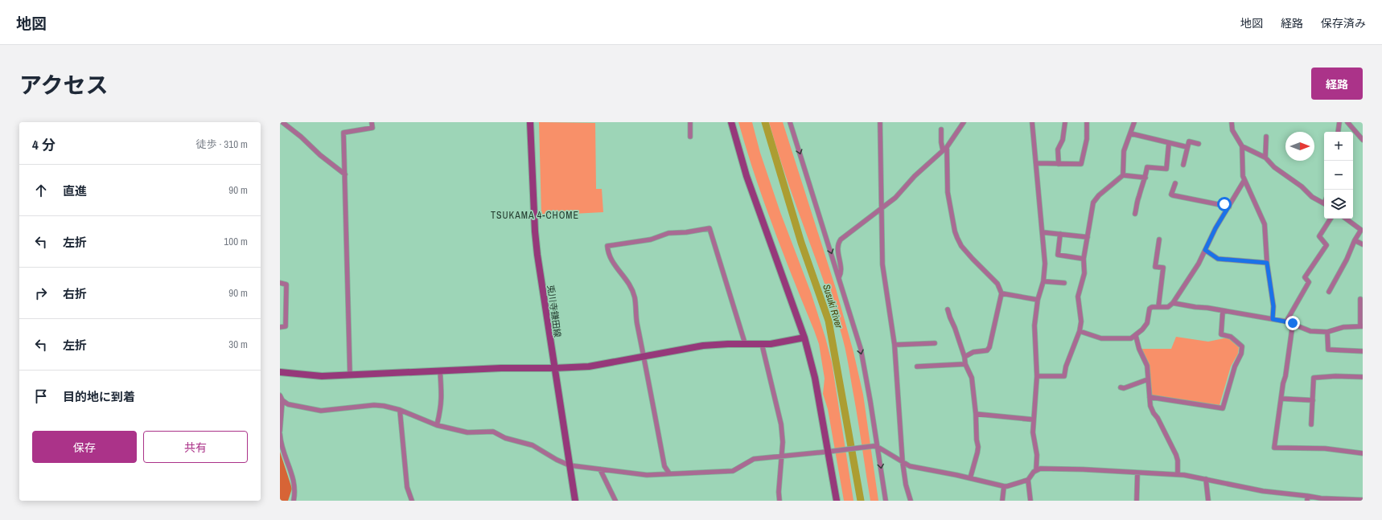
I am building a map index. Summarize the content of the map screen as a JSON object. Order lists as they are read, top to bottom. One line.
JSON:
{"streets":{"street":["兎川寺鎌田線"]},"districts":["TSUKAMA 4-CHOME"],"water":["Susuki River"],"north":"right","page":{"header":"地図","nav":["地図","経路","保存済み"],"title":"アクセス","buttons":["経路",["保存","共有"]],"heading":["4 分","徒歩 · 310 m"],"map_buttons":["+","−"],"list":[["直進","90 m"],["左折","100 m"],["右折","90 m"],["左折","30 m"],"目的地に到着"]}}
